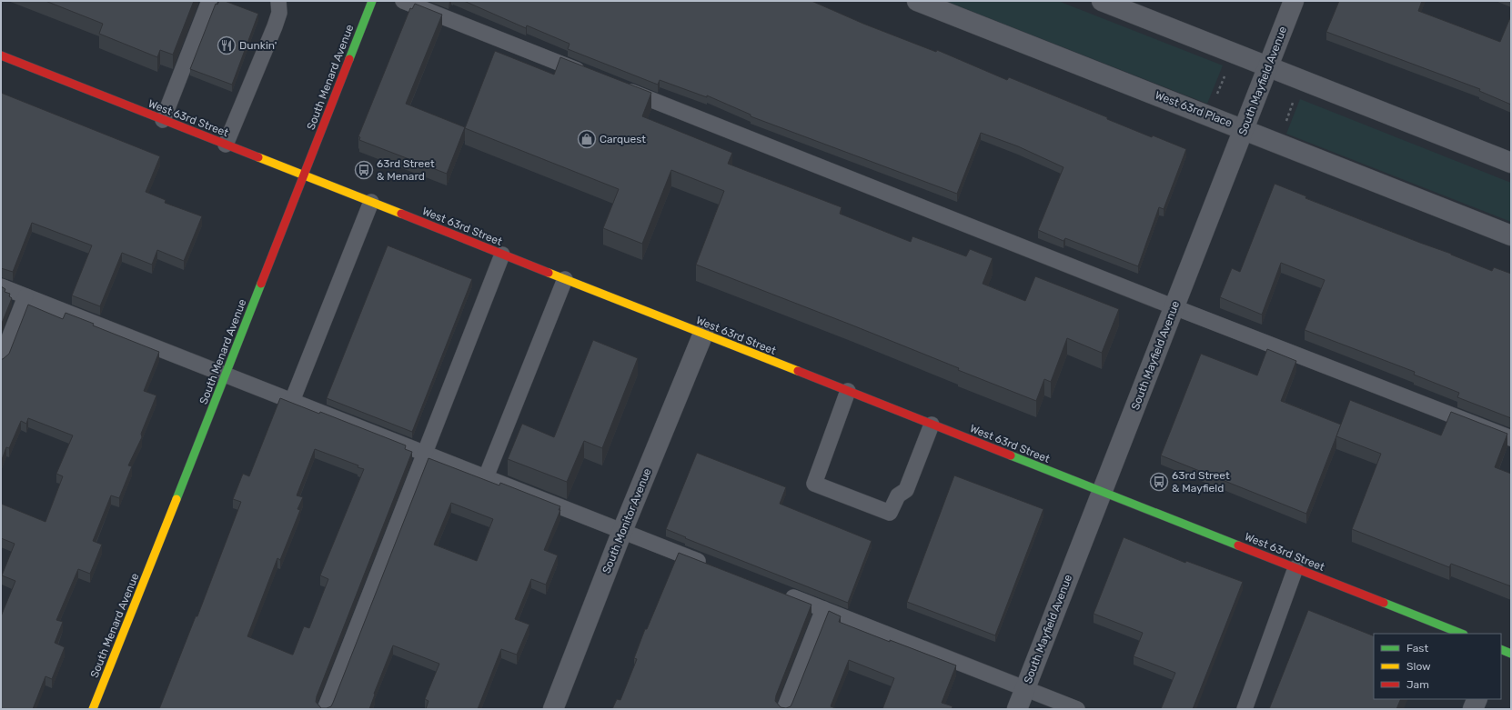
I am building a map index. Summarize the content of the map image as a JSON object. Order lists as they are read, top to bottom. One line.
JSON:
{"streets":{"main road":["South Menard Avenue","West 63rd Street"],"street":["South Mayfield Avenue","West 63rd Place","South Monitor Avenue"]},"crossings":[["South Menard Avenue","West 63rd Street"],["South Mayfield Avenue","West 63rd Place"],["South Mayfield Avenue","West 63rd Street"],["West 63rd Street","South Monitor Avenue"]],"places":{"restaurant":["Dunkin'"],"shop":["Carquest"],"bus stop":["63rd Street & Menard","63rd Street & Mayfield"]},"legend":["Fast","Slow","Jam"]}
